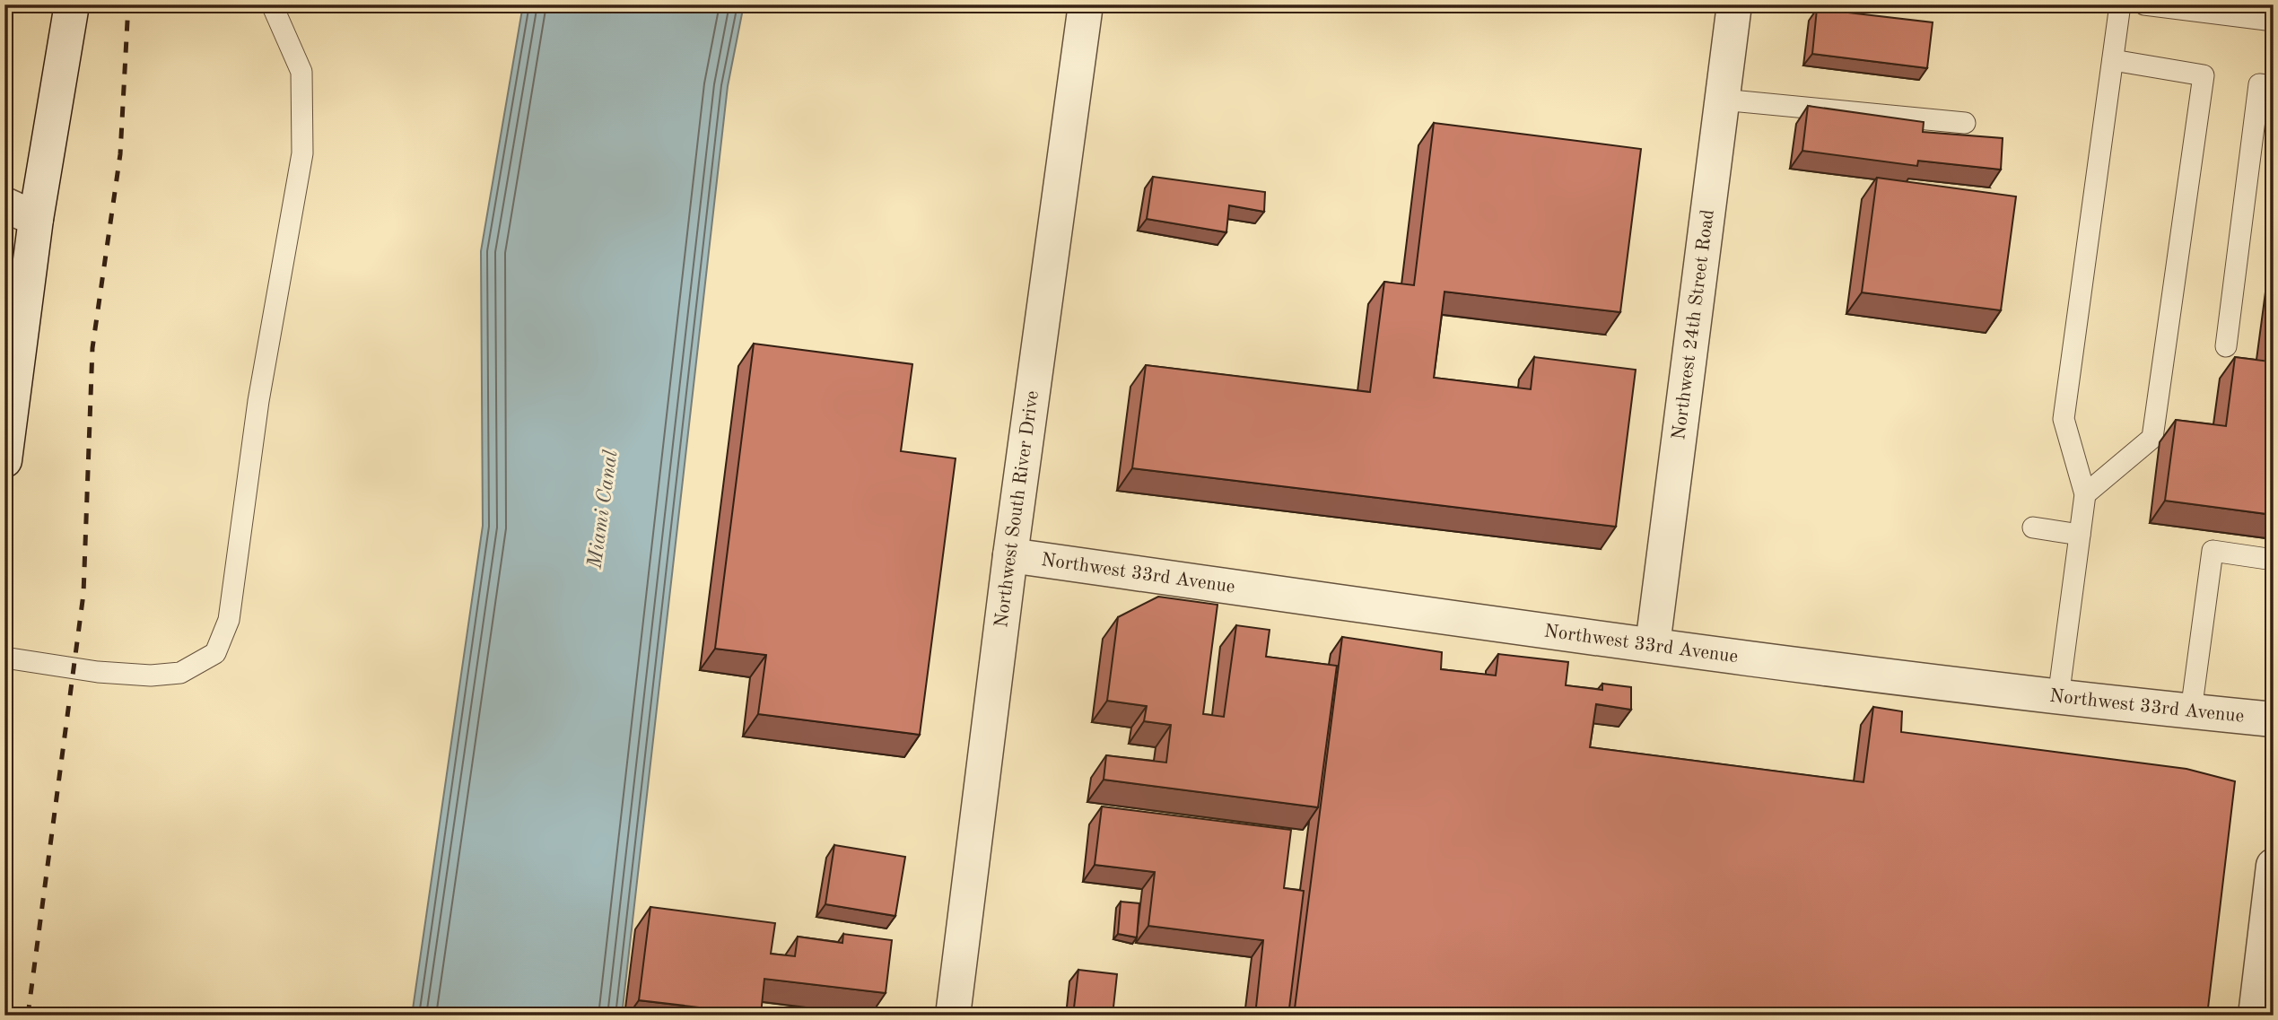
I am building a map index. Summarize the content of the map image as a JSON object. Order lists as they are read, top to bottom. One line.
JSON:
{"streets":{"street":["Northwest 24th Street Road","Northwest South River Drive","Northwest 33rd Avenue"]},"crossings":[["Northwest 24th Street Road","Northwest 33rd Avenue"],["Northwest South River Drive","Northwest 33rd Avenue"]],"water":["Miami Canal"]}
